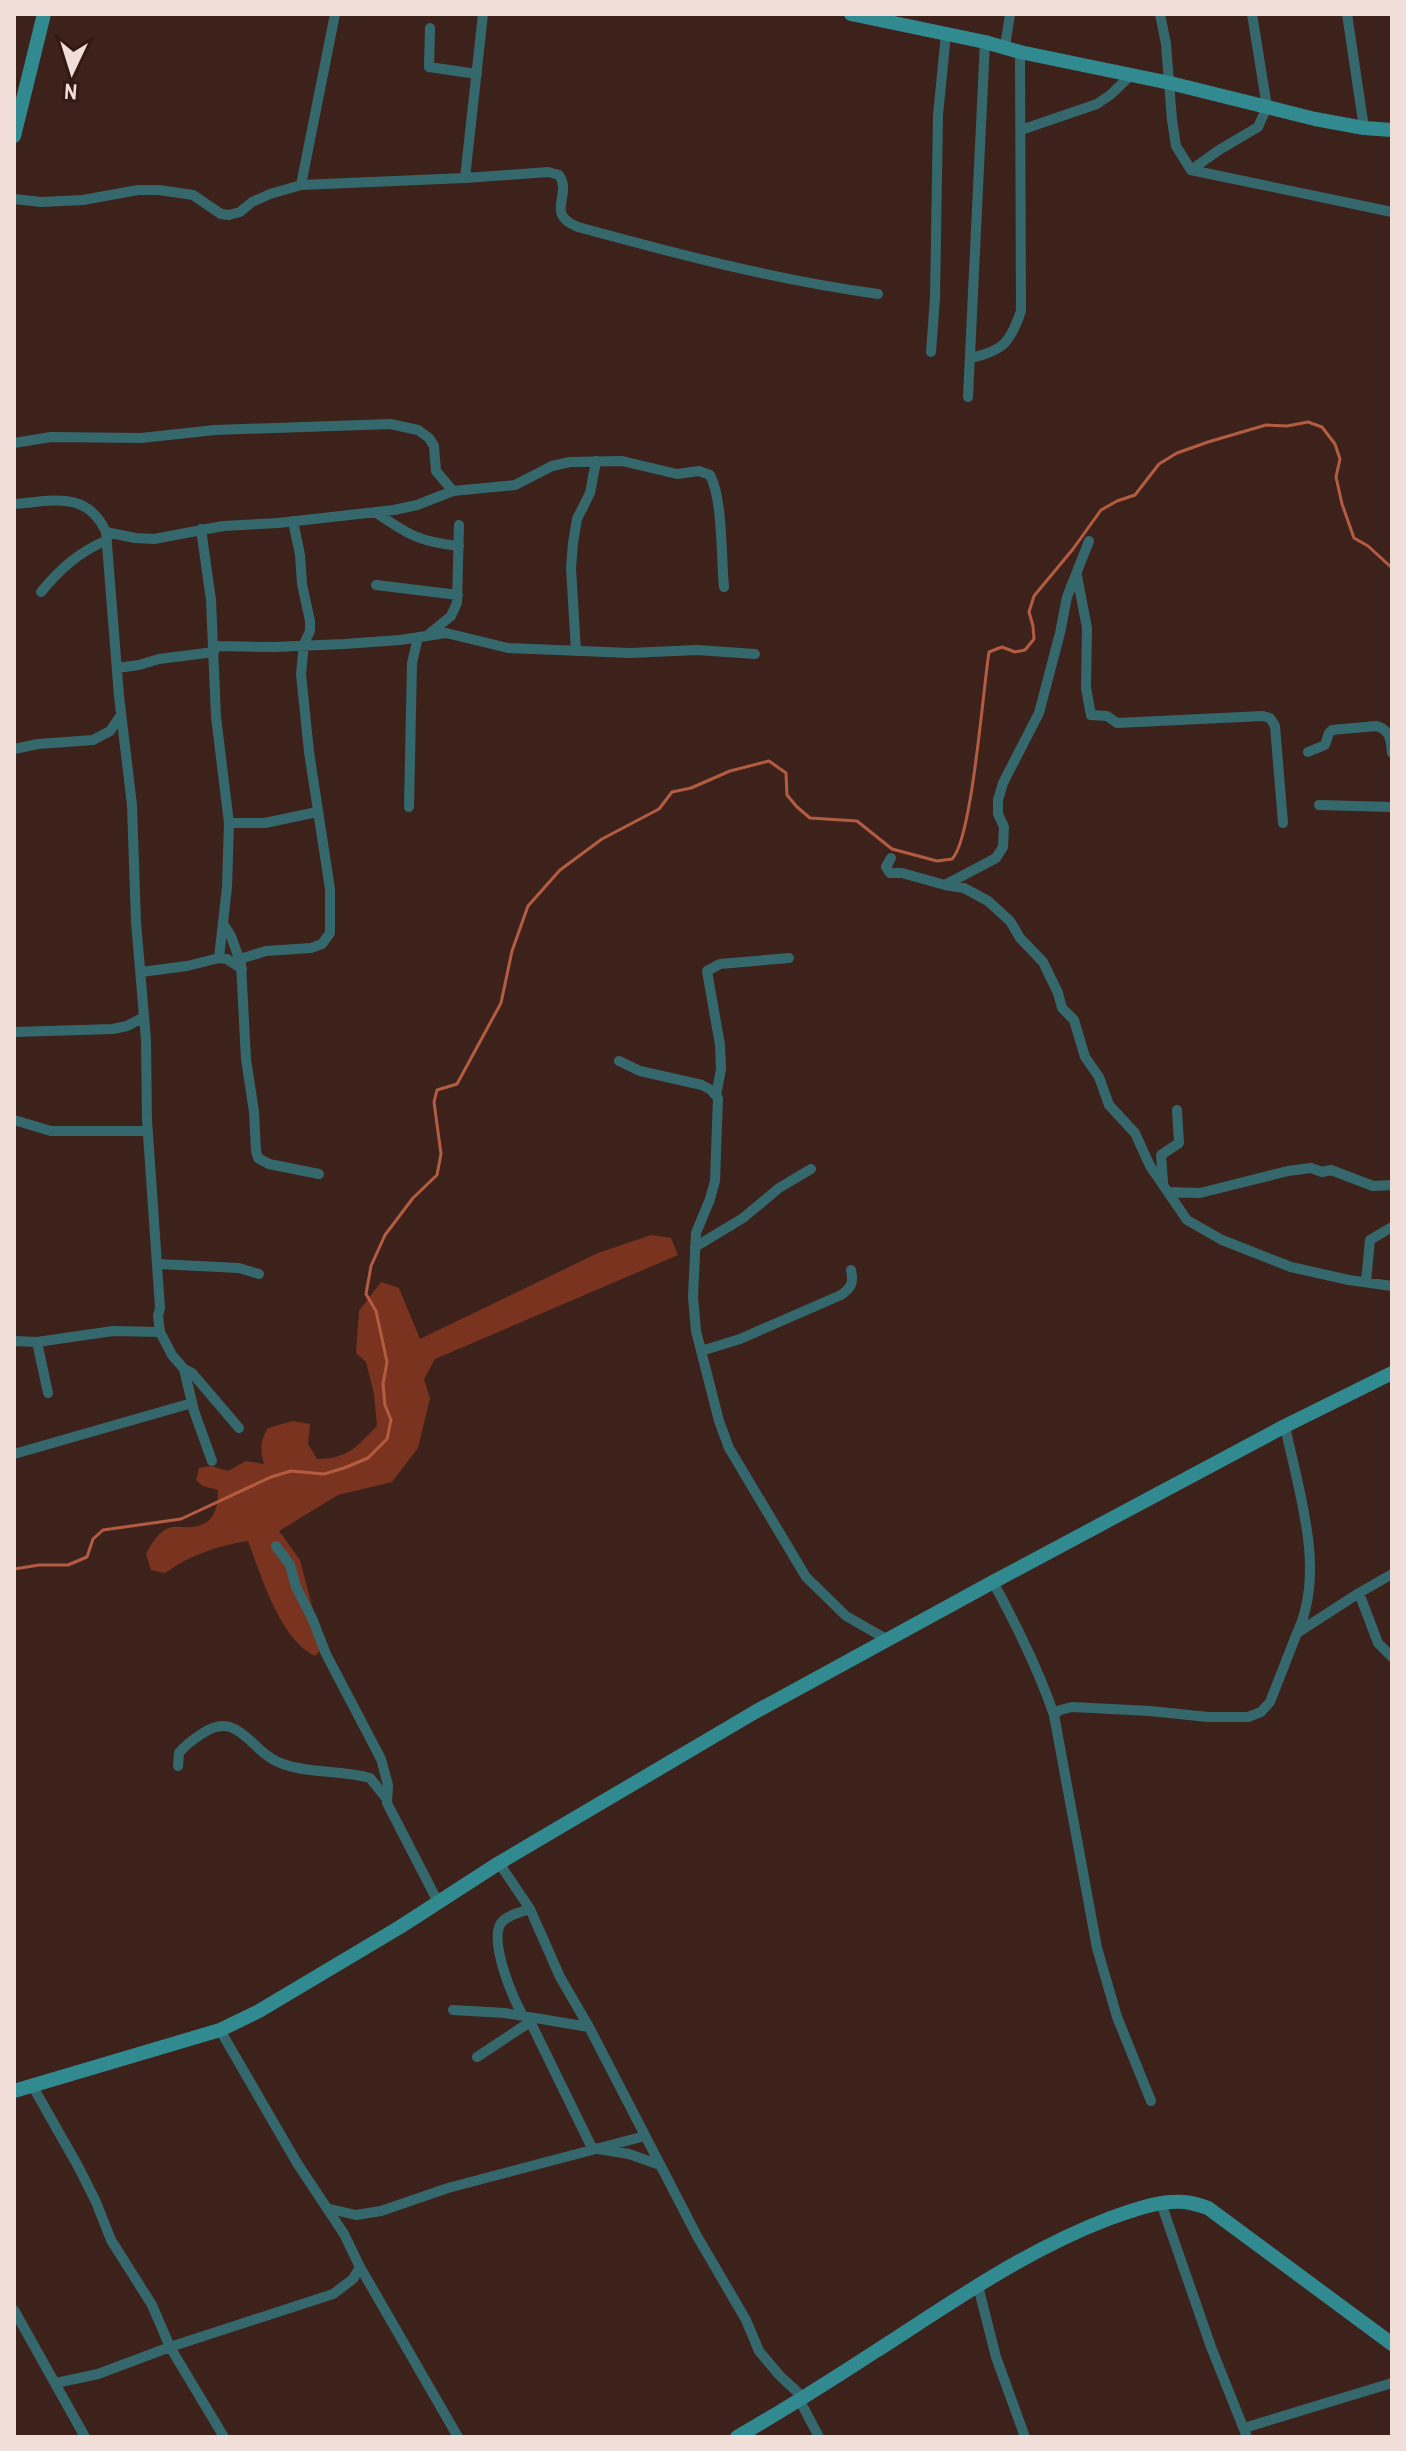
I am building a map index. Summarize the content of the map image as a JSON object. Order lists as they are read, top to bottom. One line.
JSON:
{"north":"bottom"}
